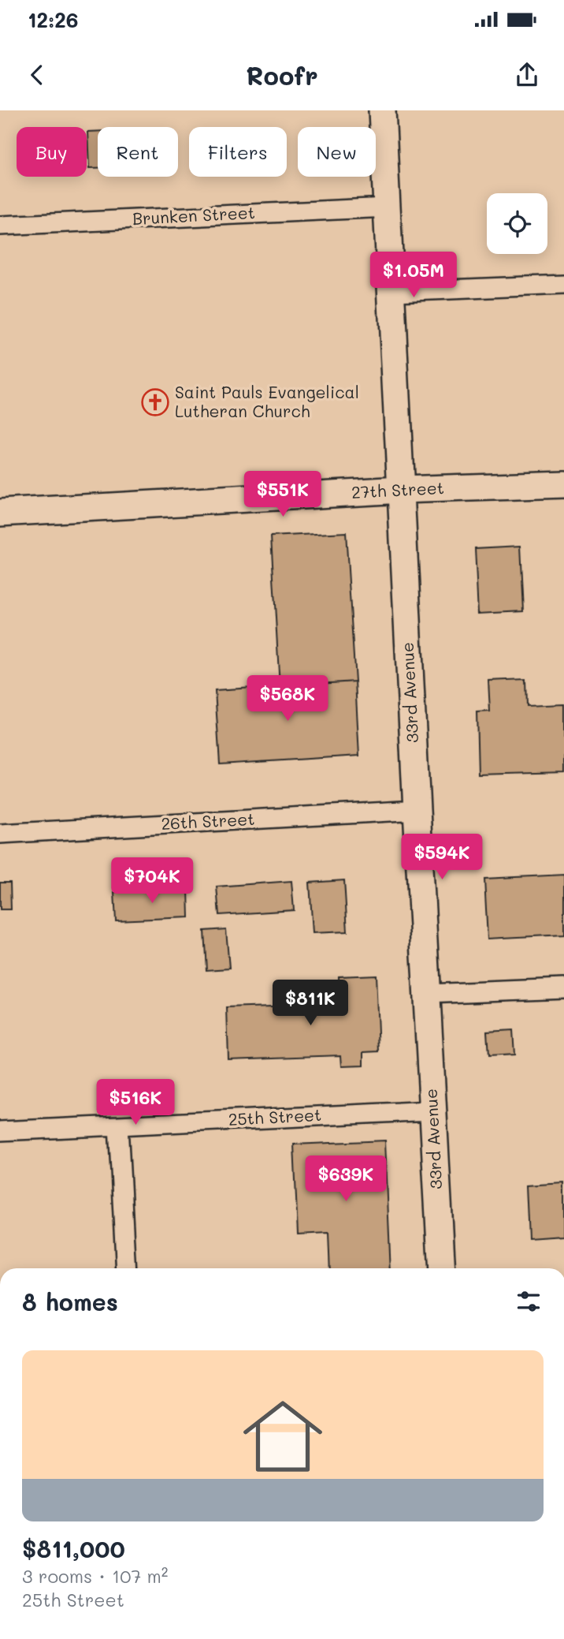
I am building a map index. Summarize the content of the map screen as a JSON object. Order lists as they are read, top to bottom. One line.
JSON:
{"streets":{"main road":["27th Street","33rd Avenue"],"street":["Brunken Street","26th Street","25th Street"]},"crossings":[["Brunken Street","33rd Avenue"],["27th Street","33rd Avenue"],["33rd Avenue","26th Street"],["33rd Avenue","25th Street"]],"places":{"church":["Saint Pauls Evangelical Lutheran Church"]},"page":{"status":"12:26","header":"Roofr","chip":["Buy","Rent","Filters","New"],"price":["$1.05M","$551K","$568K","$594K","$704K","$811K","$516K","$639K"],"heading":"8 homes","list":[{"name":"$811,000","note":"3 rooms · 107 m² · 25th Street"}]}}
